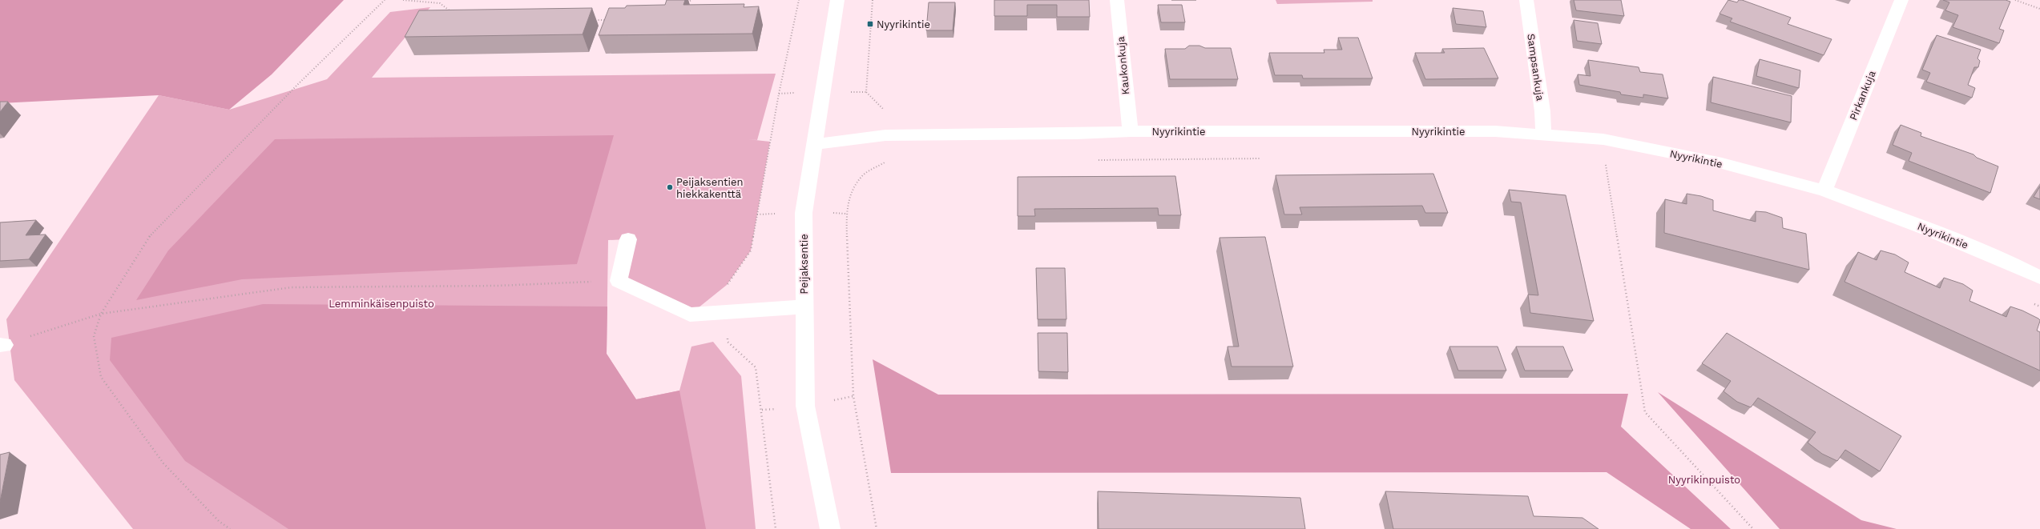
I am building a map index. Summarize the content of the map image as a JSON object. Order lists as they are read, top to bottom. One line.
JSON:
{"streets":{"street":["Kaukonkuja","Sampsankuja","Pirkankuja","Nyyrikintie","Peijaksentie"]},"crossings":[["Kaukonkuja","Nyyrikintie"],["Sampsankuja","Nyyrikintie"],["Pirkankuja","Nyyrikintie"],["Nyyrikintie","Peijaksentie"]],"parks":["Lemminkäisenpuisto","Nyyrikinpuisto"],"places":{"transit":["Nyyrikintie"],"other":["Peijaksentien hiekkakenttä"]}}
